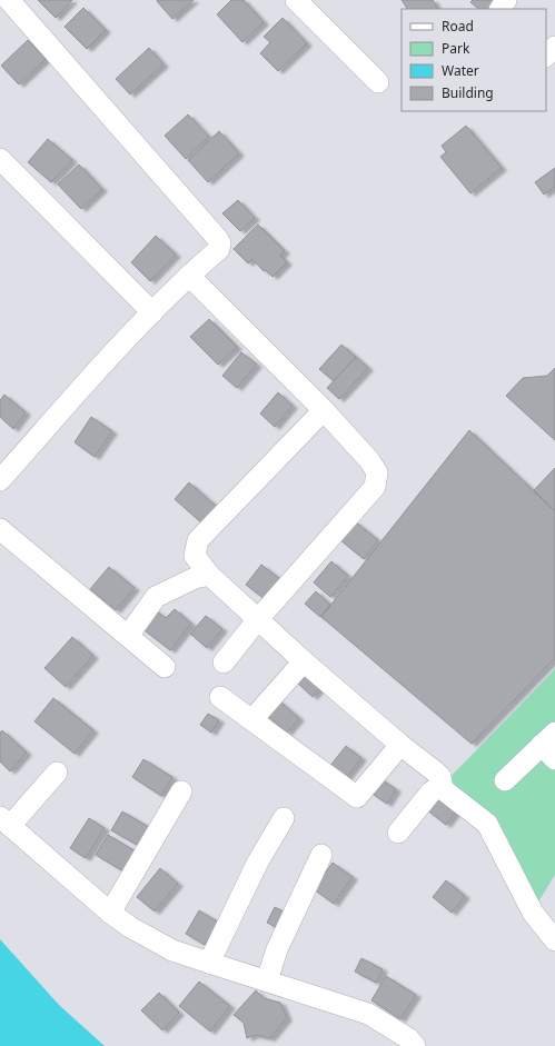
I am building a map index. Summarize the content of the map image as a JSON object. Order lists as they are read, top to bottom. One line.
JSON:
{"legend":["Road","Park","Water","Building"]}
